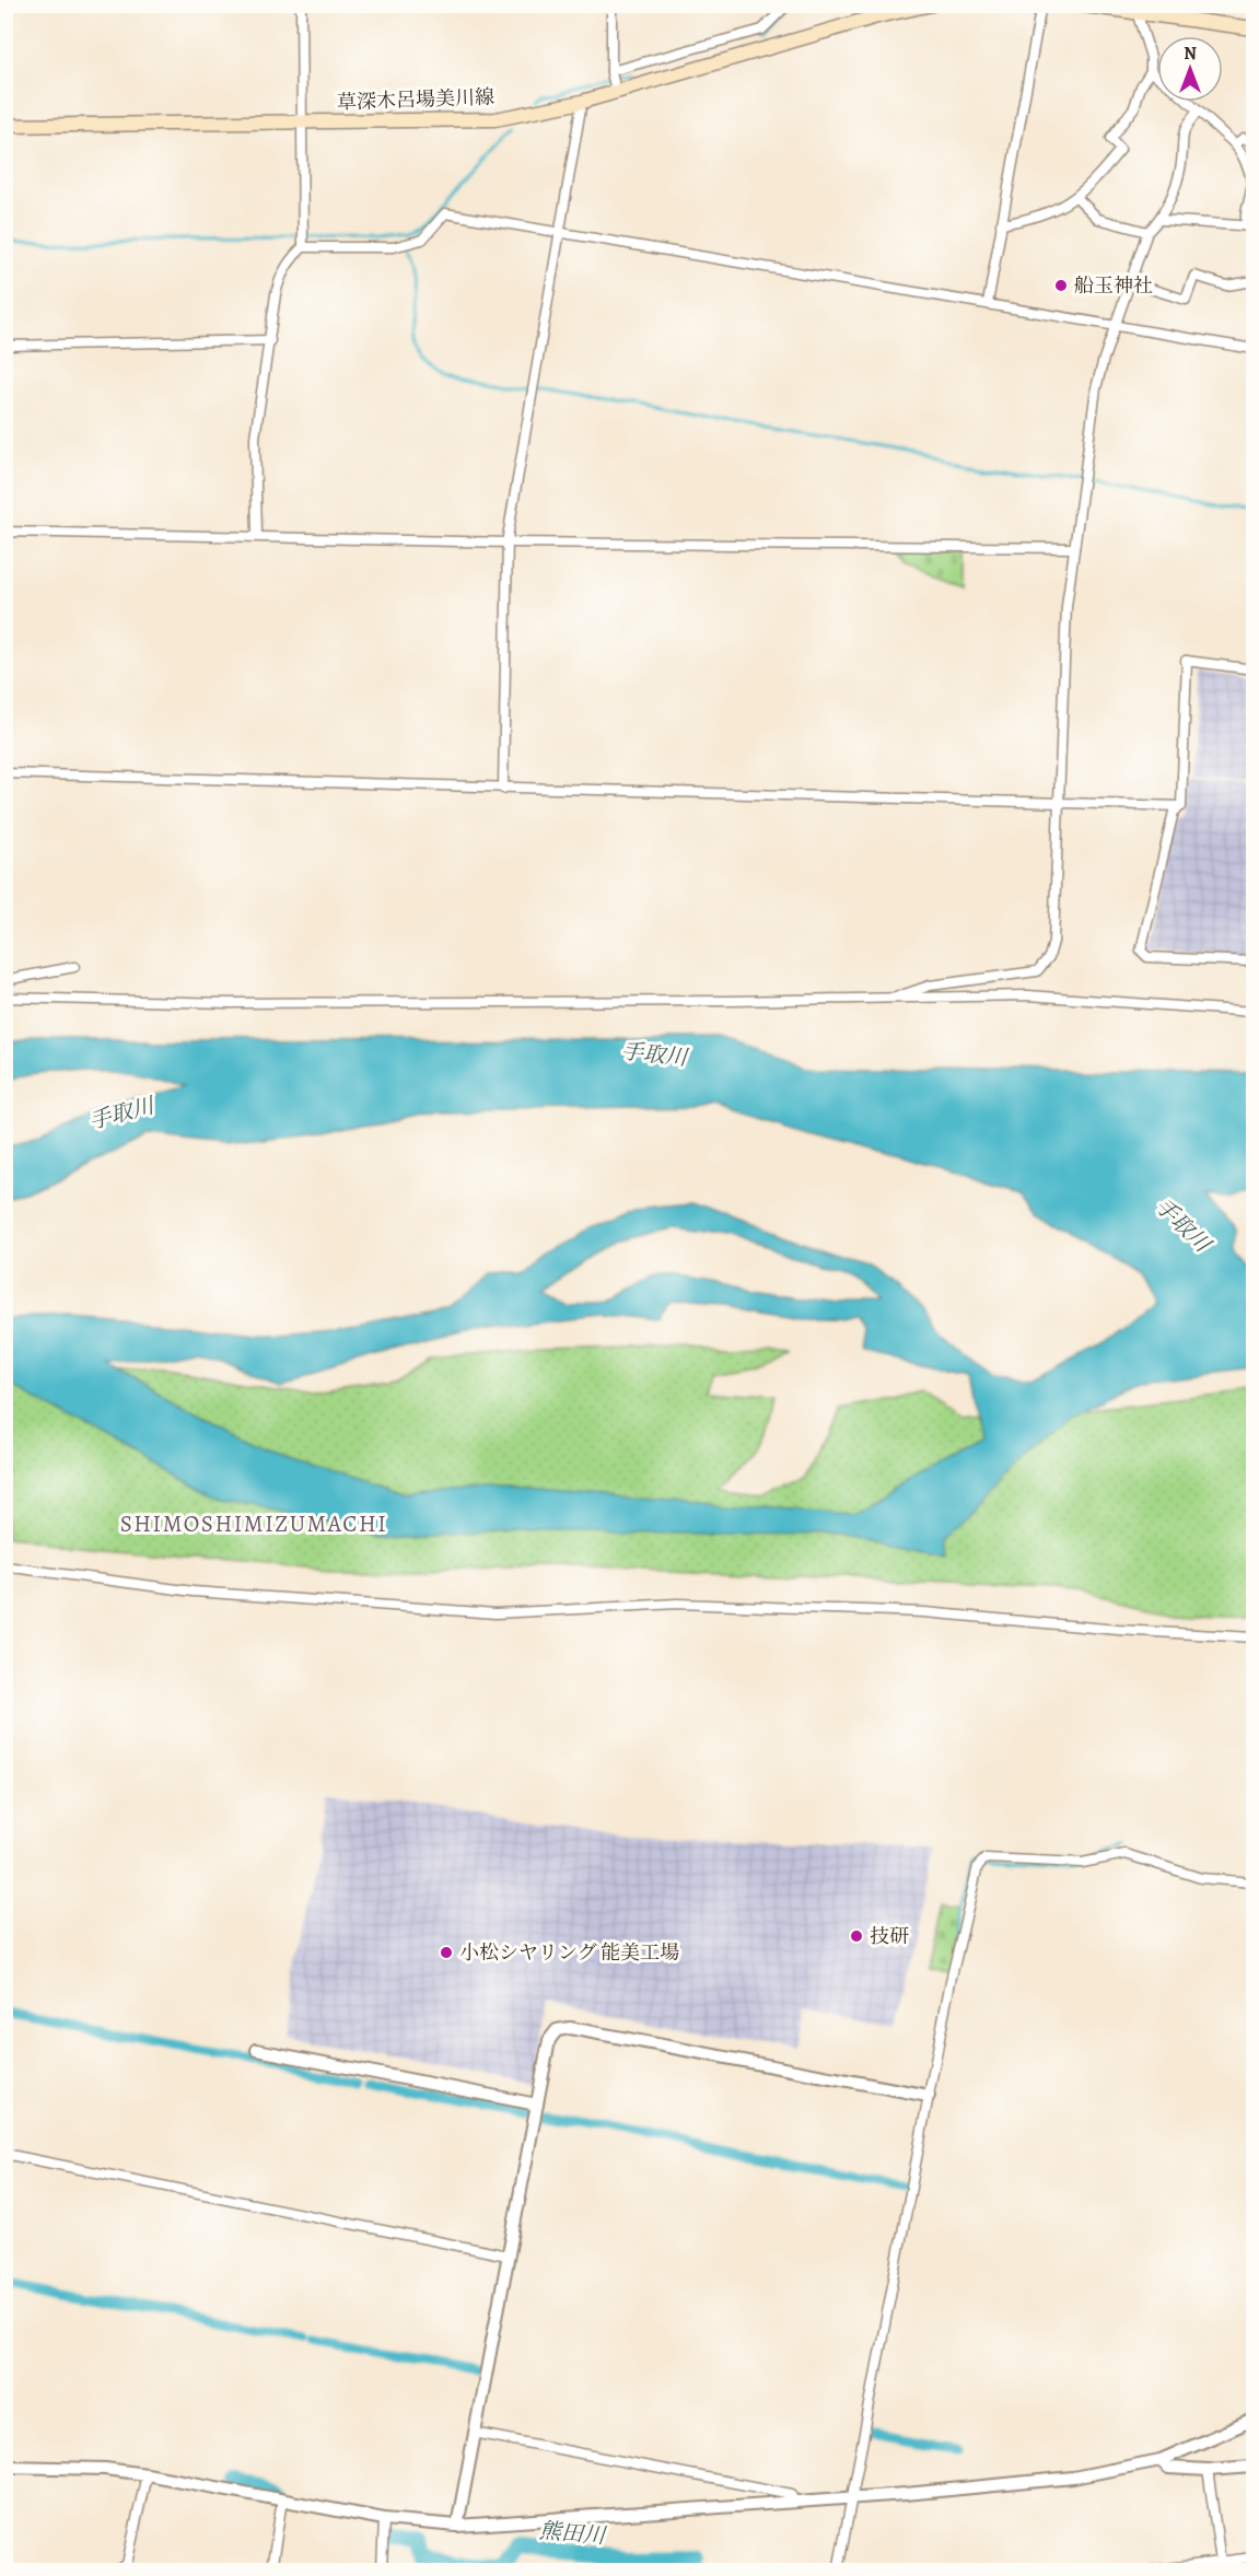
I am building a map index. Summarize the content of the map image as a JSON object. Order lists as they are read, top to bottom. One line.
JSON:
{"streets":{"main road":["草深木呂場美川線"]},"districts":["SHIMOSHIMIZUMACHI"],"water":["手取川","熊田川"],"places":["船玉神社","技研","小松シヤリング 能美工場"],"north":"top"}
